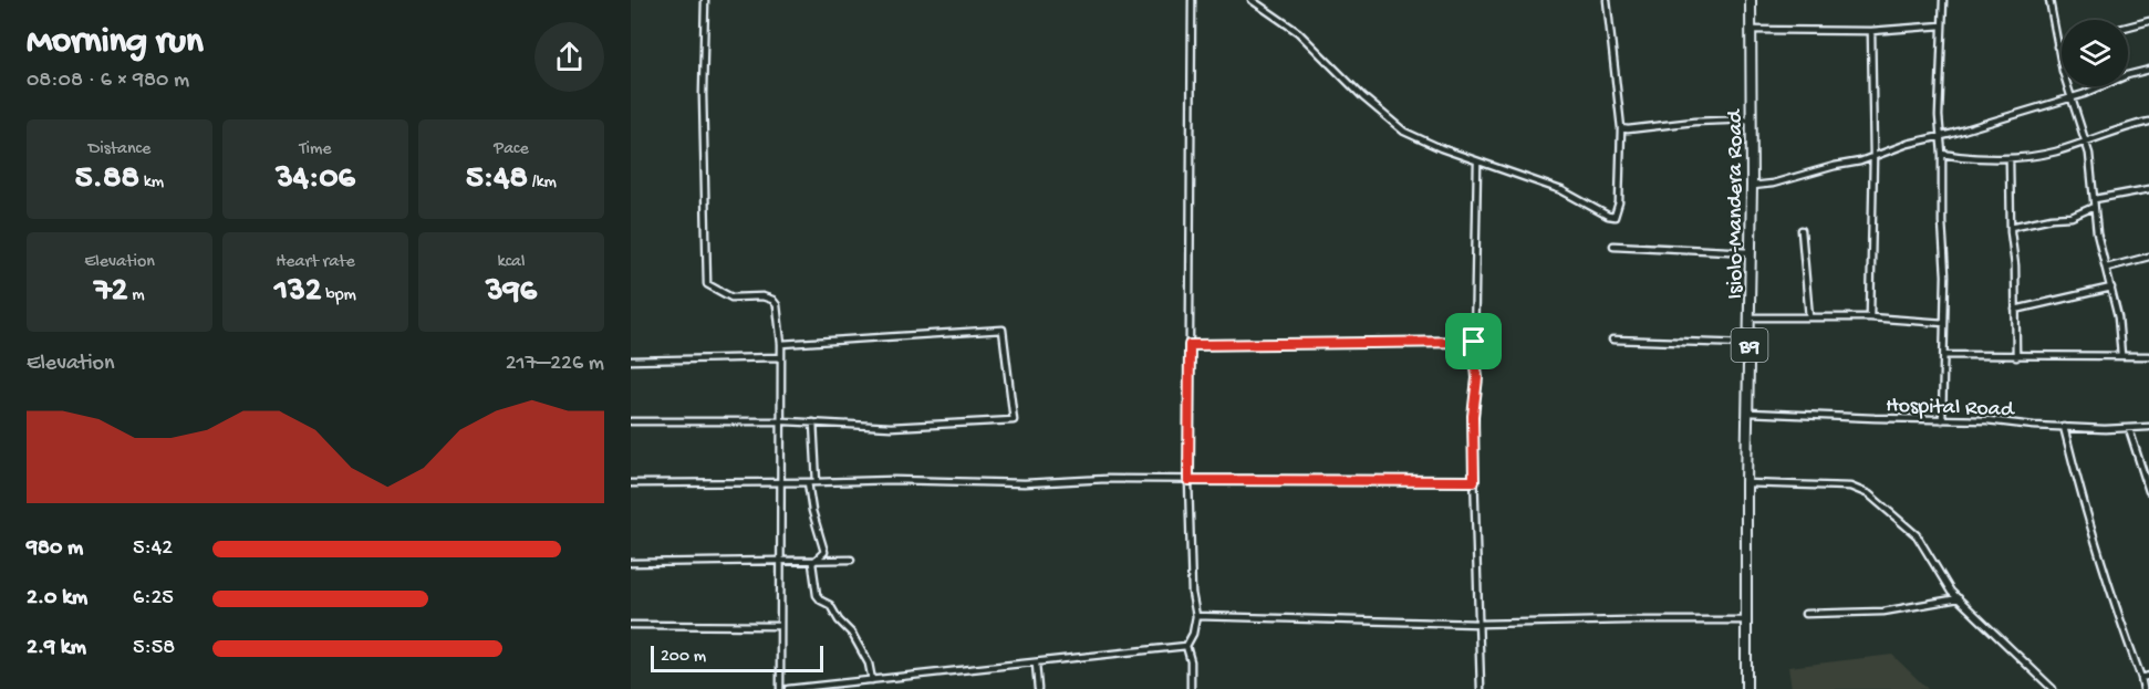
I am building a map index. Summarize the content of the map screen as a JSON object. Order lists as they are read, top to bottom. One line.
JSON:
{"streets":{"highway":["Isiolo-Mandera Road","B9"],"street":["Hospital Road"]},"crossings":[["Isiolo-Mandera Road","Hospital Road"]],"scale_bar":"200 m","page":{"heading":["Morning run","08:08 · 6 × 980 m"],"stats":[["Distance","5.88 km"],["Time","34:06"],["Pace","5:48 /km"],["Elevation","72 m"],["Heart rate","132 bpm"],["kcal","396"]],"chart":["Elevation","217–226 m"],"list":[{"name":"980 m","note":"5:42"},{"name":"2.0 km","note":"6:25"},{"name":"2.9 km","note":"5:58"}],"scale":"200 m"}}
